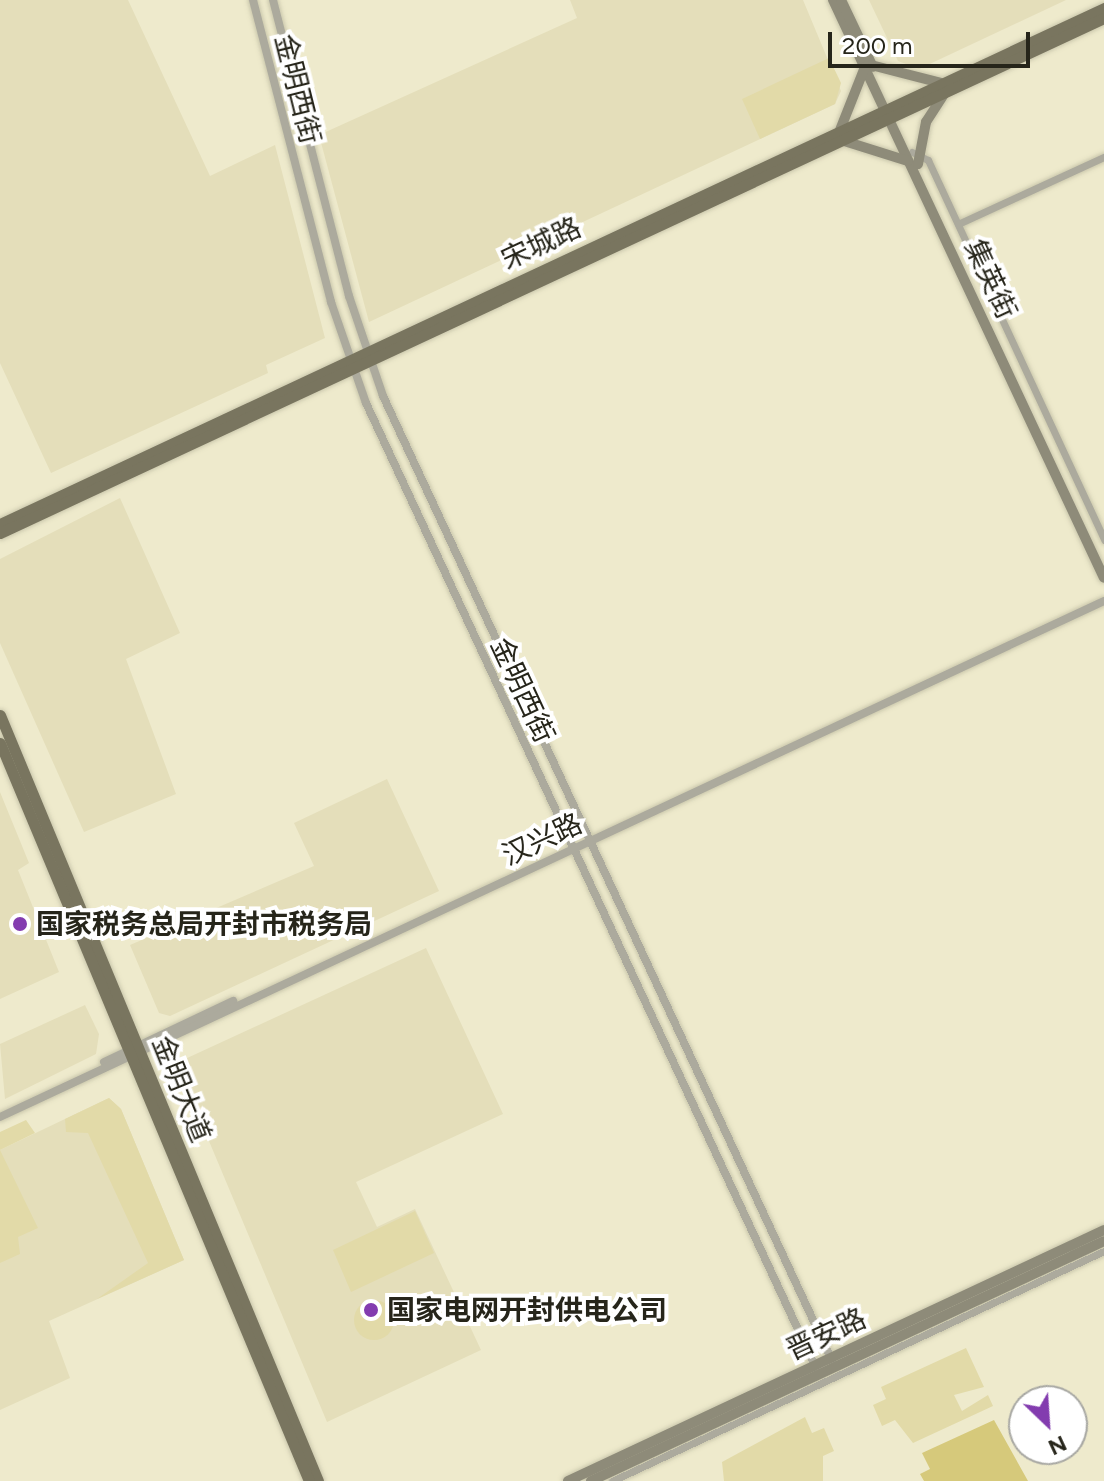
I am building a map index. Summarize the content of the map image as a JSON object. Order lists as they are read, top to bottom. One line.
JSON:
{"streets":{"main road":["宋城路","集英街","金明大道","晋安路"],"street":["金明西街","汉兴路"]},"crossings":[["金明西街","宋城路"],["金明西街","汉兴路"],["金明西街","晋安路"],["宋城路","集英街"],["汉兴路","金明大道"]],"places":["国家税务总局开封市税务局","国家电网开封供电公司"],"scale_bar":"200 m","north":"bottom right"}
